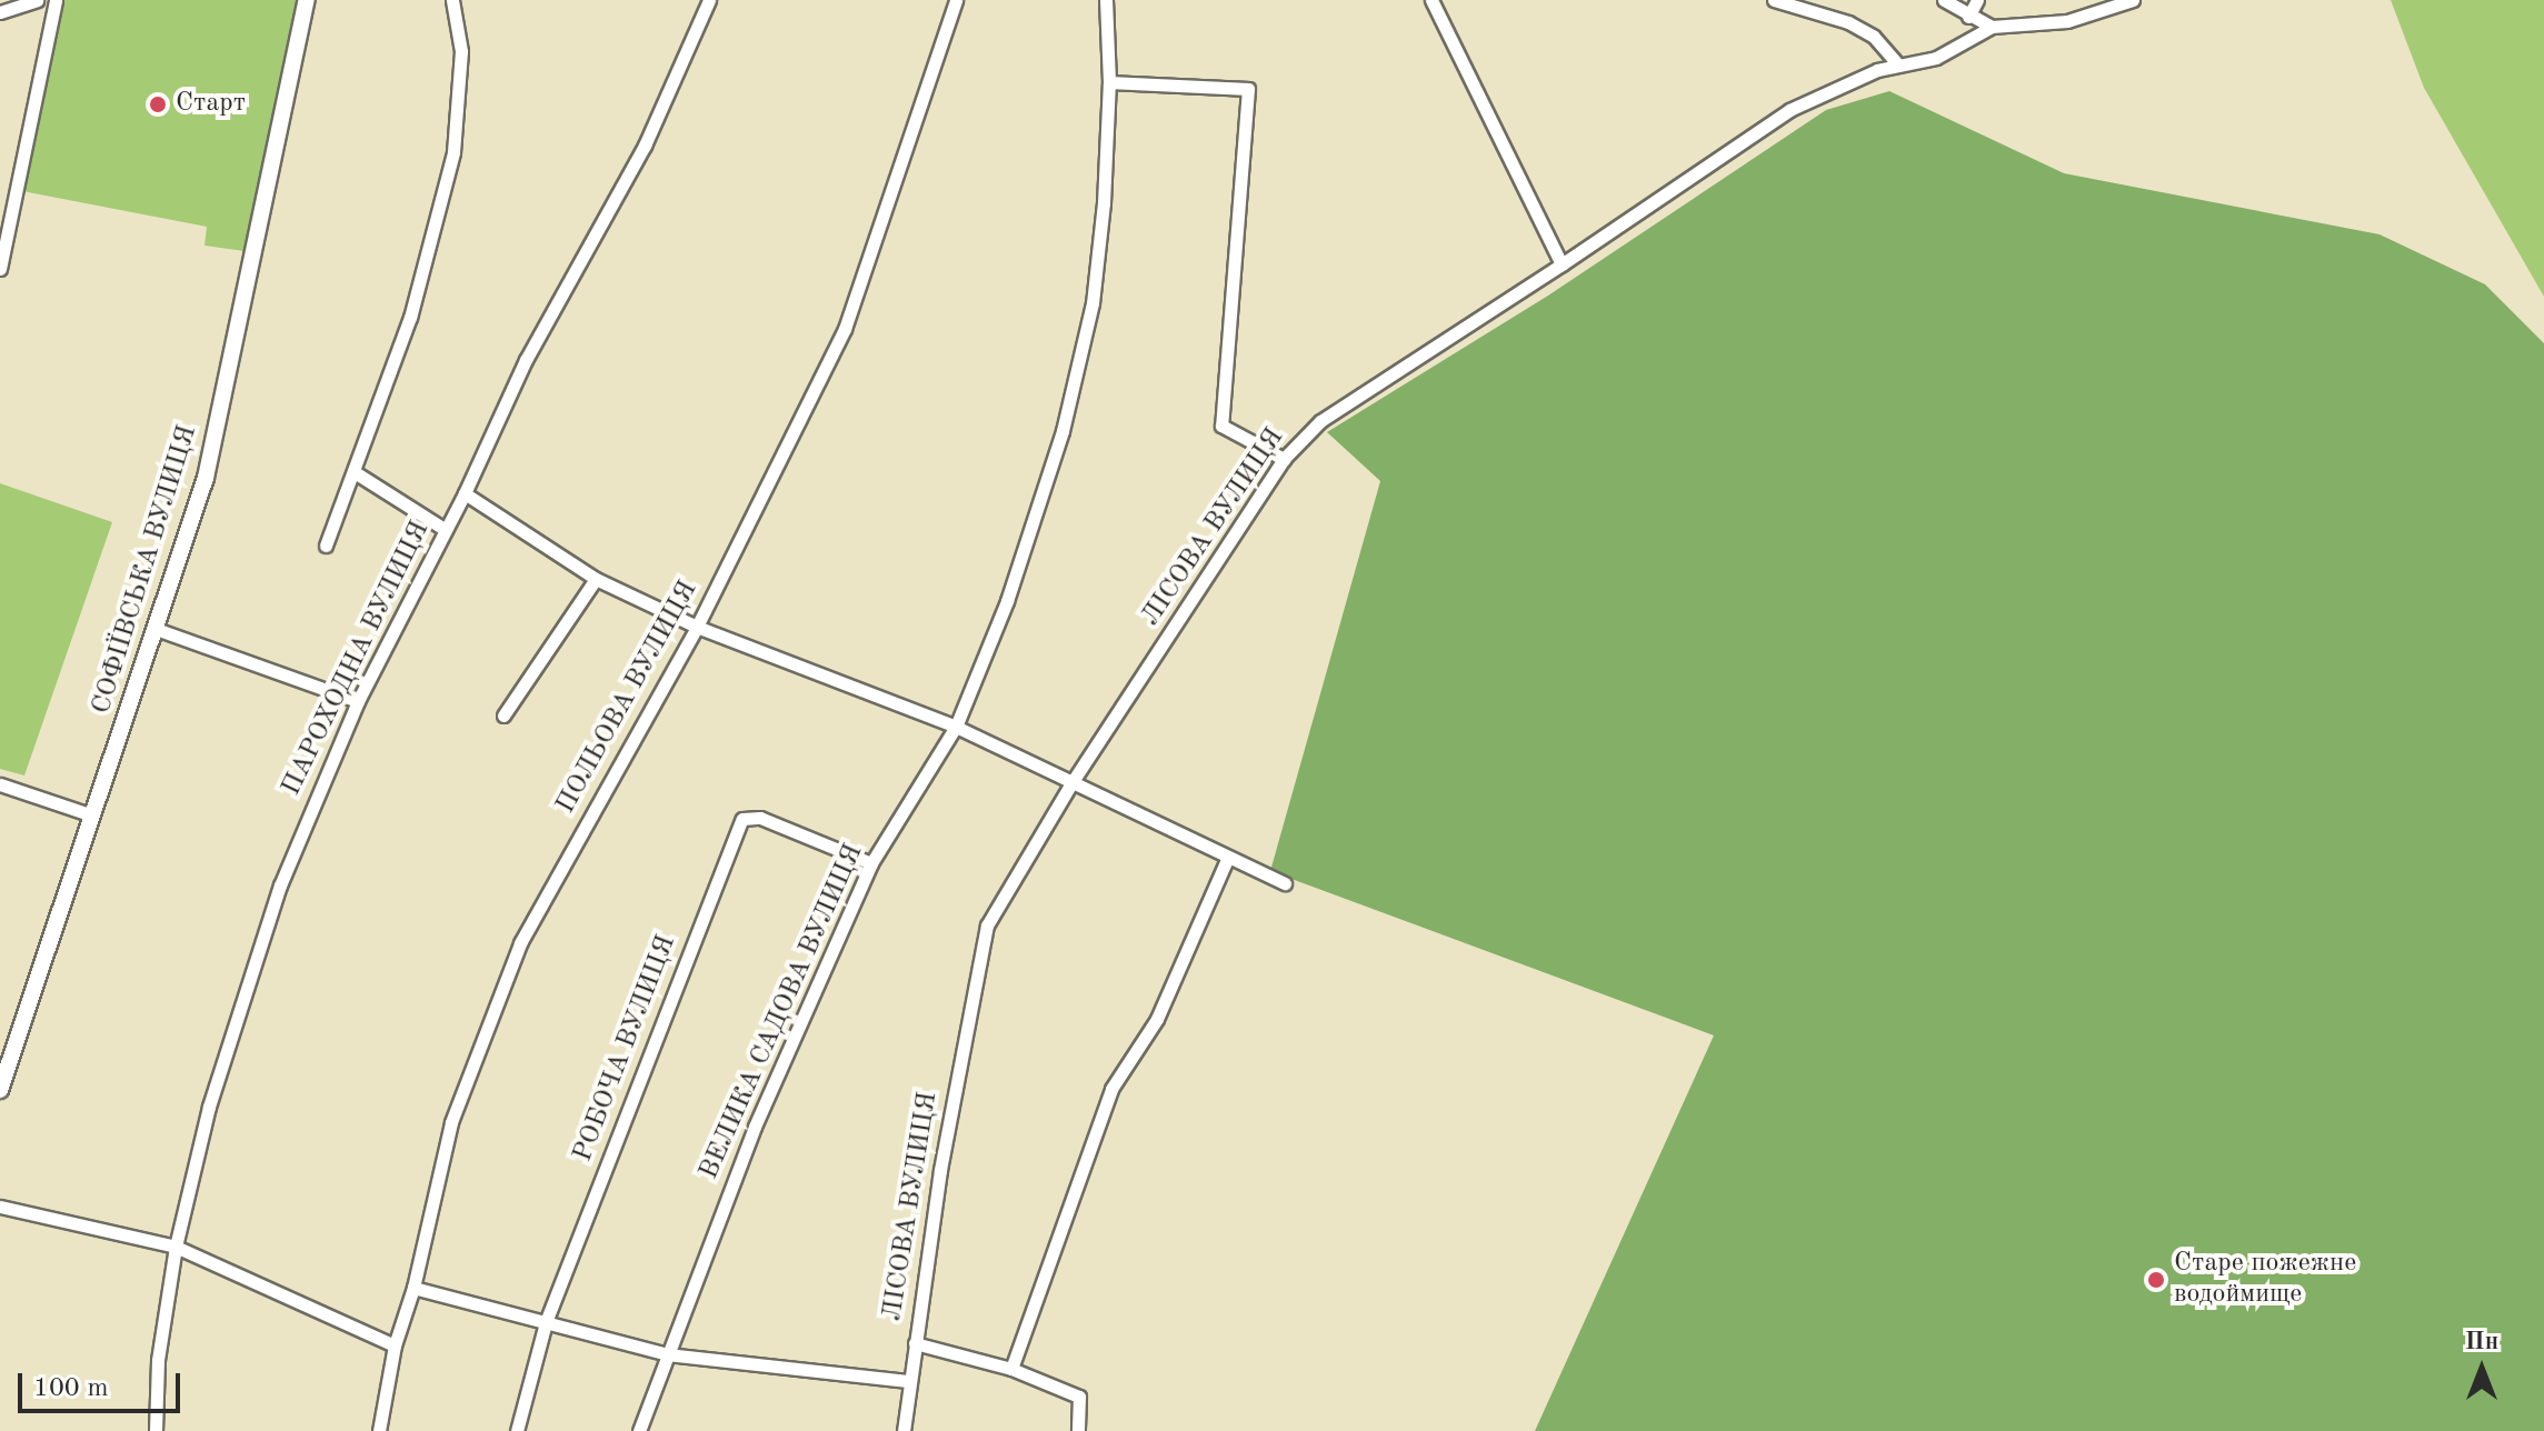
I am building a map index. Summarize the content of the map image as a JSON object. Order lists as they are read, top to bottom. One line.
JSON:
{"streets":{"street":["ЛІСОВА ВУЛИЦЯ","СОФІЇВСЬКА ВУЛИЦЯ","ПАРОХОДНА ВУЛИЦЯ","ПОЛЬОВА ВУЛИЦЯ","ВЕЛИКА САДОВА ВУЛИЦЯ","РОБОЧА ВУЛИЦЯ"]},"crossings":[["ВЕЛИКА САДОВА ВУЛИЦЯ","РОБОЧА ВУЛИЦЯ"]],"places":["Старт","Старе пожежне водоймище"],"scale_bar":"100 m","north":"top"}
